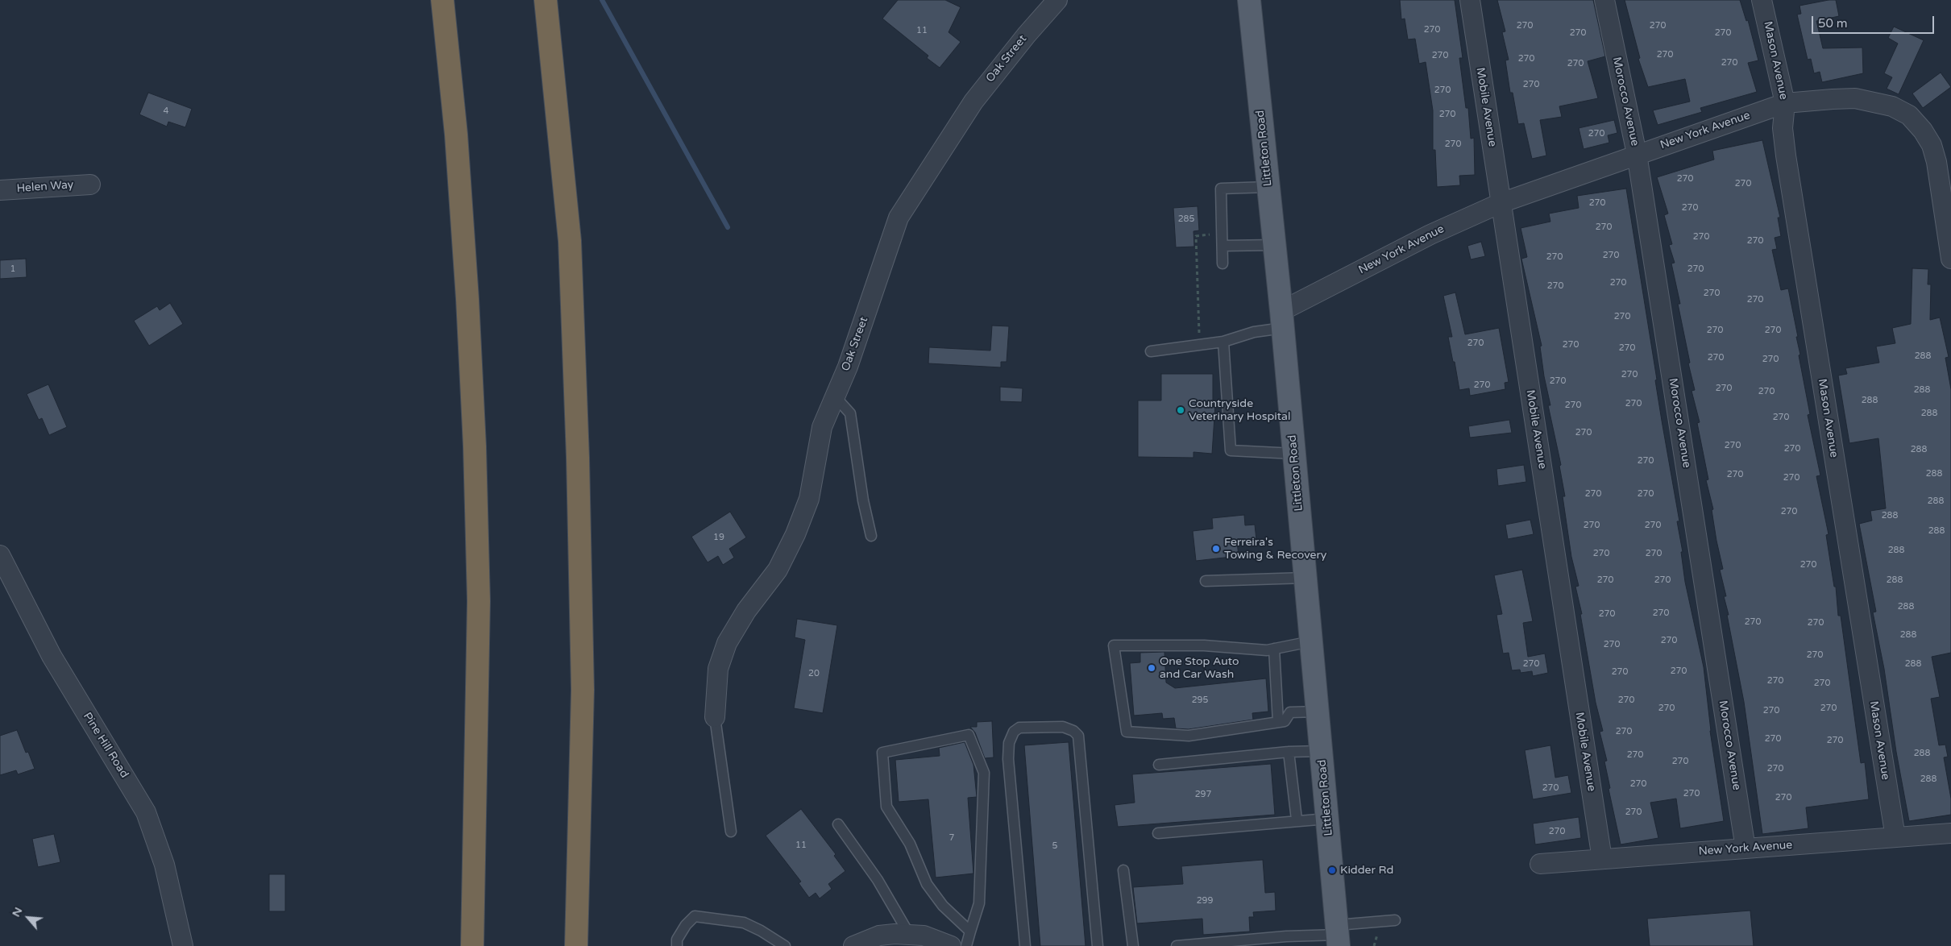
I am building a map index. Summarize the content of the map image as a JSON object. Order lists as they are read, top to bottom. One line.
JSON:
{"streets":{"main road":["Littleton Road"],"street":["Oak Street","Mason Avenue","Morocco Avenue","Mobile Avenue","New York Avenue","Helen Way","Pine Hill Road"]},"crossings":[["Mason Avenue","New York Avenue"],["Morocco Avenue","New York Avenue"],["Mobile Avenue","New York Avenue"],["New York Avenue","Littleton Road"]],"places":["Countryside Veterinary Hospital","Ferreira's Towing & Recovery","One Stop Auto and Car Wash","Kidder Rd"],"house_numbers":["270","270","270","11","270","270","270","270","270","270","270","270","270","4","270","270","270","270","270","270","270","285","270","270","270","270","270","1","270","270","270","270","270","270","270","270","270","270","270","288","270","270","270","270","270","270","288","270","288","270","270","288","270","270","270","270","288","270","288","270","270","270","270","288","270","288","270","270","288","19","288","270","270","270","270","270","288","288","270","270","270","270","288","270","270","270","270","288","270","270","20","270","270","295","270","270","270","270","270","270","270","288","270","270","270","288","270","270","270","297","270","270","270","7","11","5","299"],"scale_bar":"50 m","north":"top left"}
